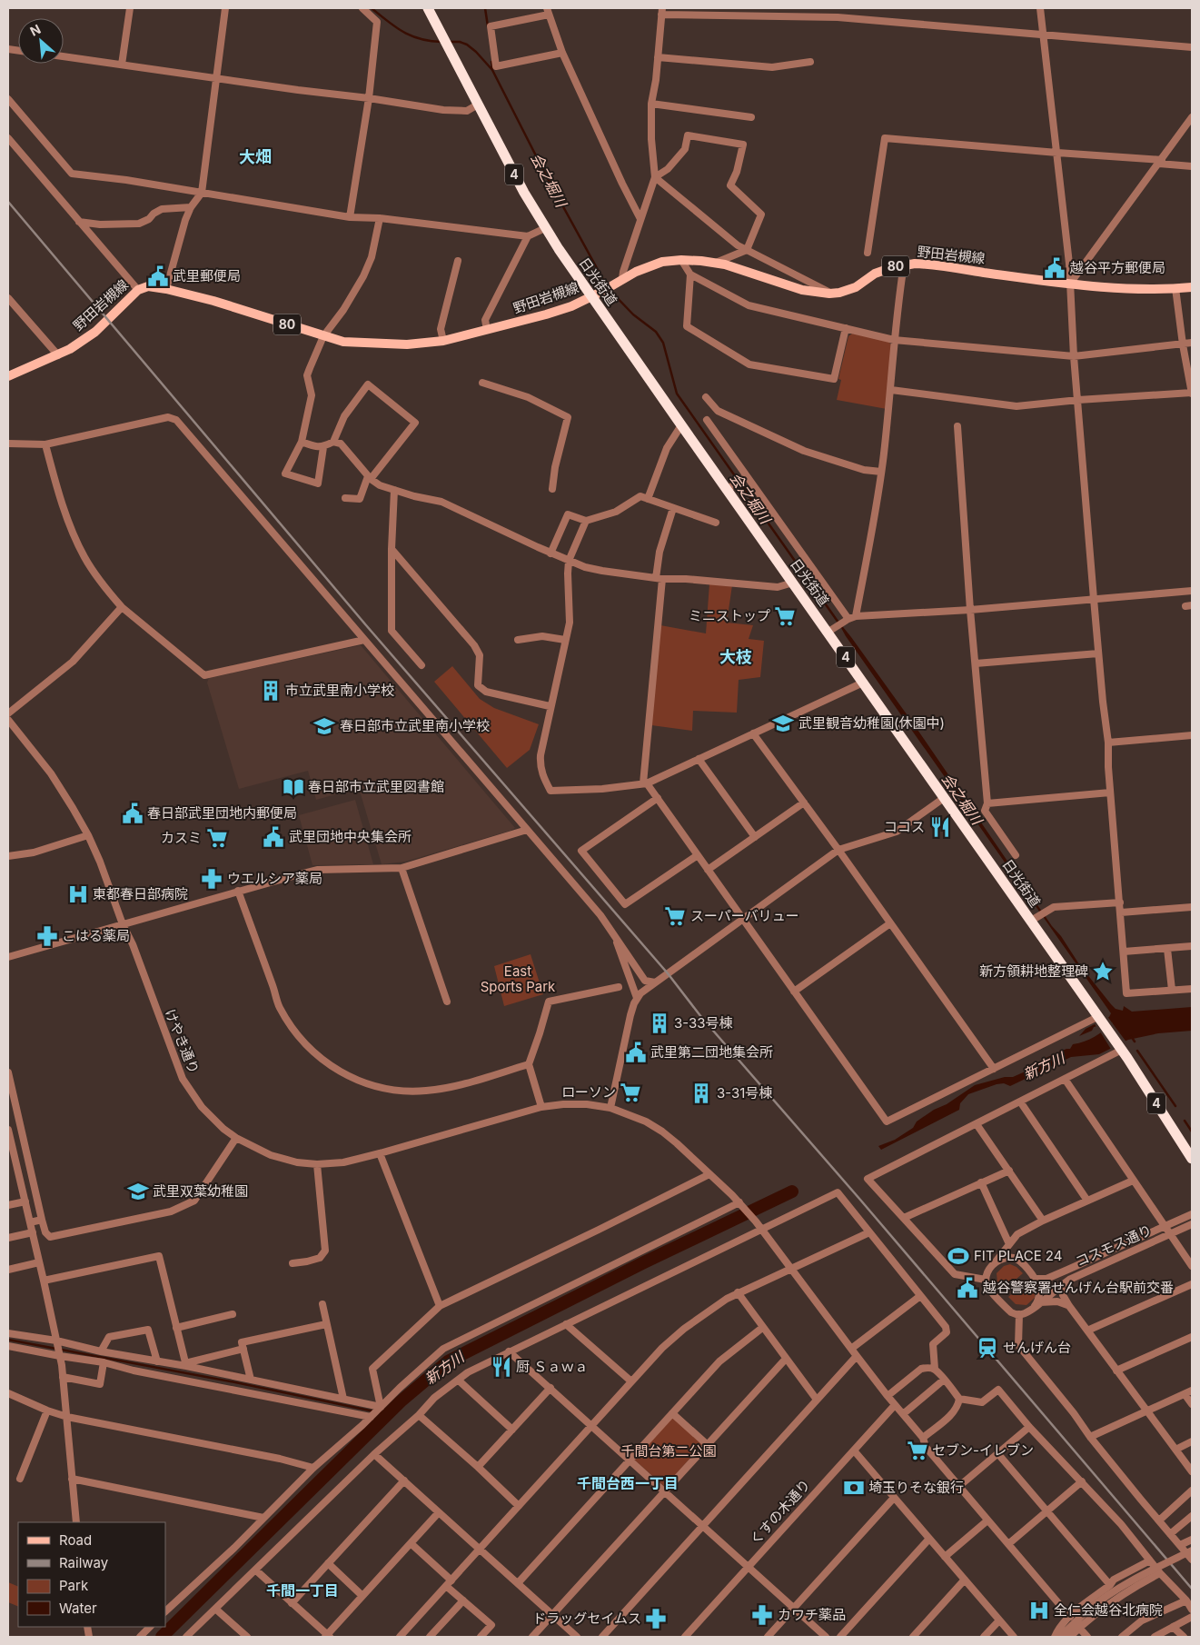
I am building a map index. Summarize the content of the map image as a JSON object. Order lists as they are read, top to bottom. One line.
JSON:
{"streets":{"highway":["4","日光街道"],"main road":["野田岩槻線","80"],"street":["けやき通り","コスモス通り","くすの木通り"]},"crossings":[["野田岩槻線","日光街道"],["けやき通り","くすの木通り"]],"districts":["大畑","大枝","千間台西一丁目","千間一丁目"],"water":["会之堀川","新方川"],"parks":["East Sports Park","千間台第二公園"],"places":{"public building":["越谷平方郵便局","武里郵便局","春日部武里団地内郵便局","武里団地中央集会所","武里第二団地集会所","越谷警察署せんげん台駅前交番"],"supermarket":["ミニストップ","カスミ","スーパーバリュー","ローソン","セブン-イレブン"],"building":["市立武里南小学校","3-33号棟","3-31号棟"],"school or university":["武里観音幼稚園(休園中)","春日部市立武里南小学校","武里双葉幼稚園"],"library":["春日部市立武里図書館"],"restaurant":["ココス","厨 Ｓａｗａ"],"pharmacy":["ウエルシア薬局","こはる薬局","カワチ薬品","ドラッグセイムス"],"hospital":["東都春日部病院","全仁会越谷北病院"],"place":["新方領耕地整理碑"],"sports":["FIT PLACE 24"],"station":["せんげん台"],"bank":["埼玉りそな銀行"]},"legend":["Road","Railway","Park","Water"],"north":"top left"}
